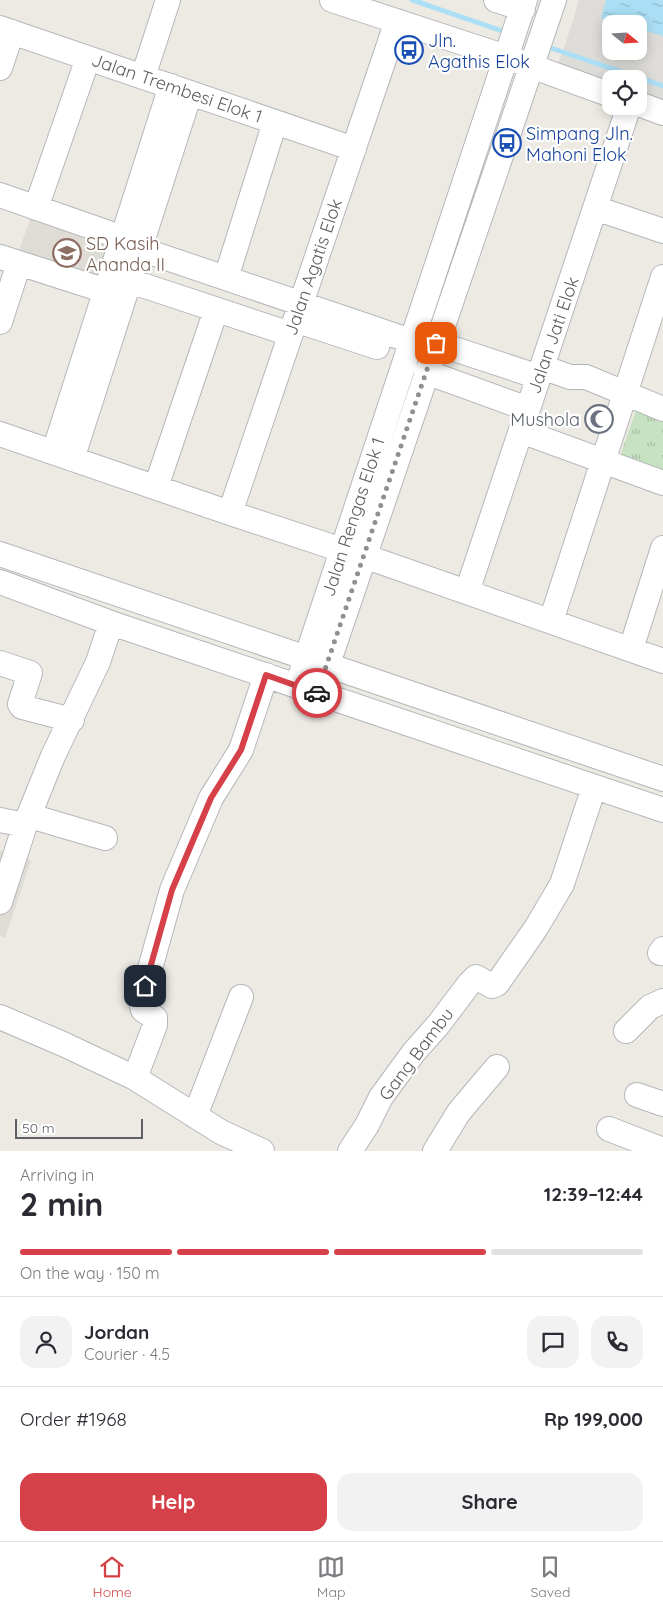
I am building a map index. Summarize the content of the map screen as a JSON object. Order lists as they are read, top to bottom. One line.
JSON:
{"streets":{"street":["Jalan Trembesi Elok 1","Jalan Agatis Elok","Jalan Jati Elok","Jalan Rengas Elok 1","Gang Bambu"]},"crossings":[["Jalan Trembesi Elok 1","Jalan Agatis Elok"]],"places":{"bus stop":["Jln. Agathis Elok","Simpang Jln. Mahoni Elok"],"school or university":["SD Kasih Ananda II"],"mosque":["Mushola"]},"scale_bar":"50 m","north":"right","page":{"scale":"50 m","heading":["2 min","Arriving in","12:39–12:44"],"panel":["Jordan","Courier · 4.5","Order #1968","Rp 199,000"],"bar":"On the way · 150 m","buttons":["Help","Share"],"tabs":["Home","Map","Saved"]}}
